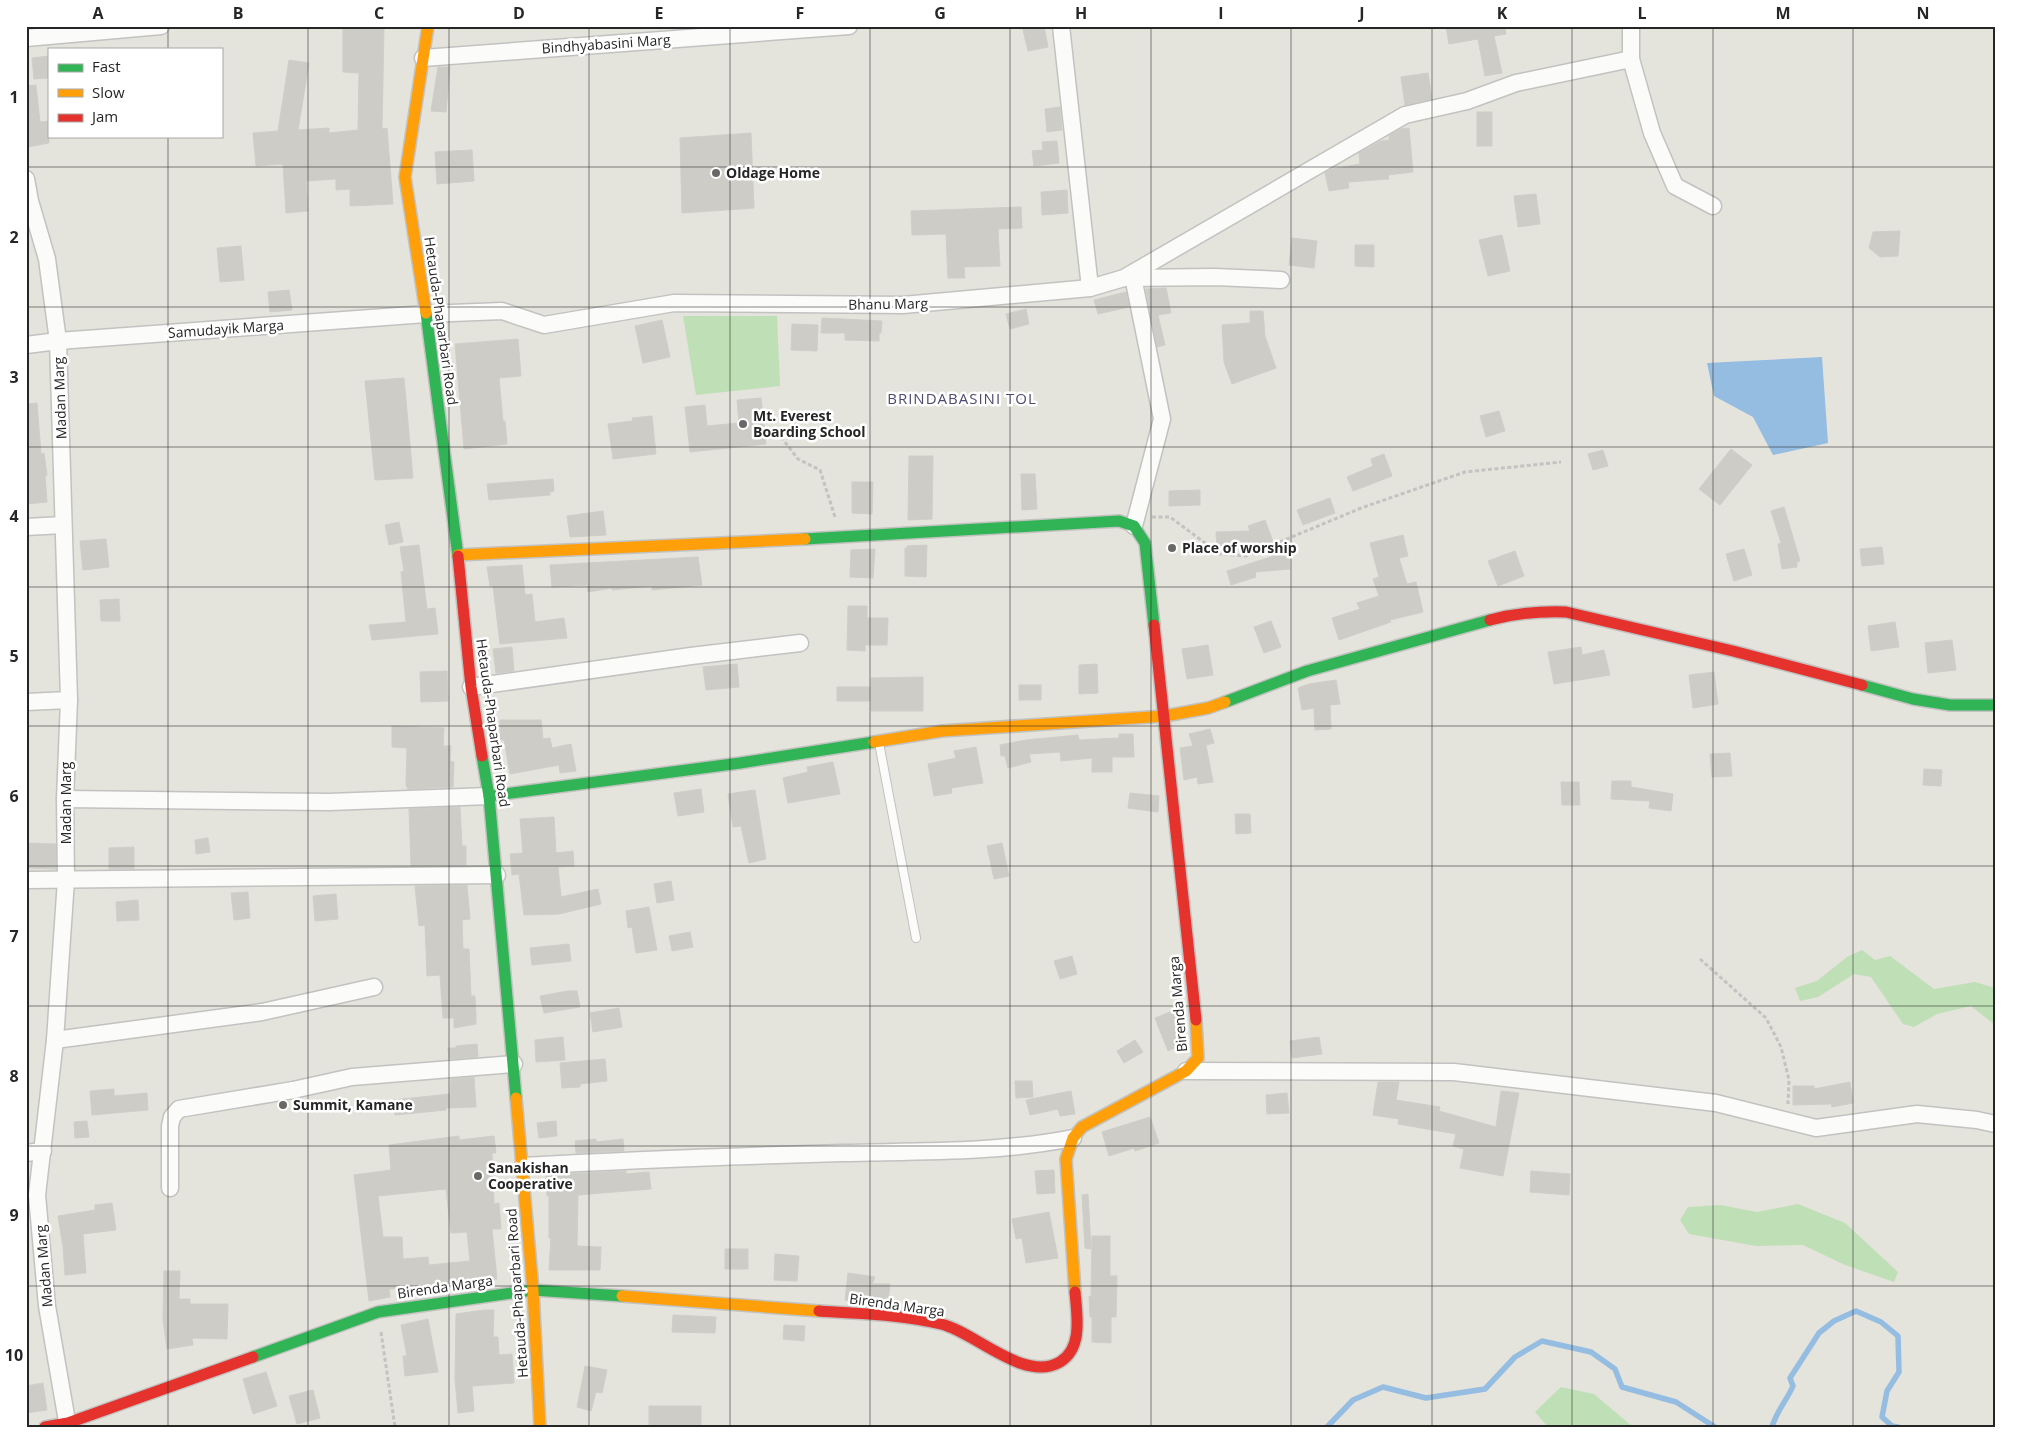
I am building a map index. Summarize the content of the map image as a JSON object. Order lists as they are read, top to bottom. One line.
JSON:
{"streets":{"main road":["Hetauda-Phaparbari Road","Birenda Marga"],"street":["Bindhyabasini Marg","Bhanu Marg","Samudayik Marga","Madan Marg"]},"crossings":[["Bindhyabasini Marg","Hetauda-Phaparbari Road"],["Bhanu Marg","Hetauda-Phaparbari Road"],["Bhanu Marg","Samudayik Marga"],["Hetauda-Phaparbari Road","Samudayik Marga"],["Hetauda-Phaparbari Road","Birenda Marga"],["Samudayik Marga","Madan Marg"],["Madan Marg","Birenda Marga"]],"districts":["BRINDABASINI TOL"],"places":["Oldage Home","Mt. Everest Boarding School","Place of worship","Summit, Kamane","Sanakishan Cooperative"],"legend":["Fast","Slow","Jam"],"grid":{"columns":["A","B","C","D","E","F","G","H","I","J","K","L","M","N"],"rows":["1","2","3","4","5","6","7","8","9","10"]}}
